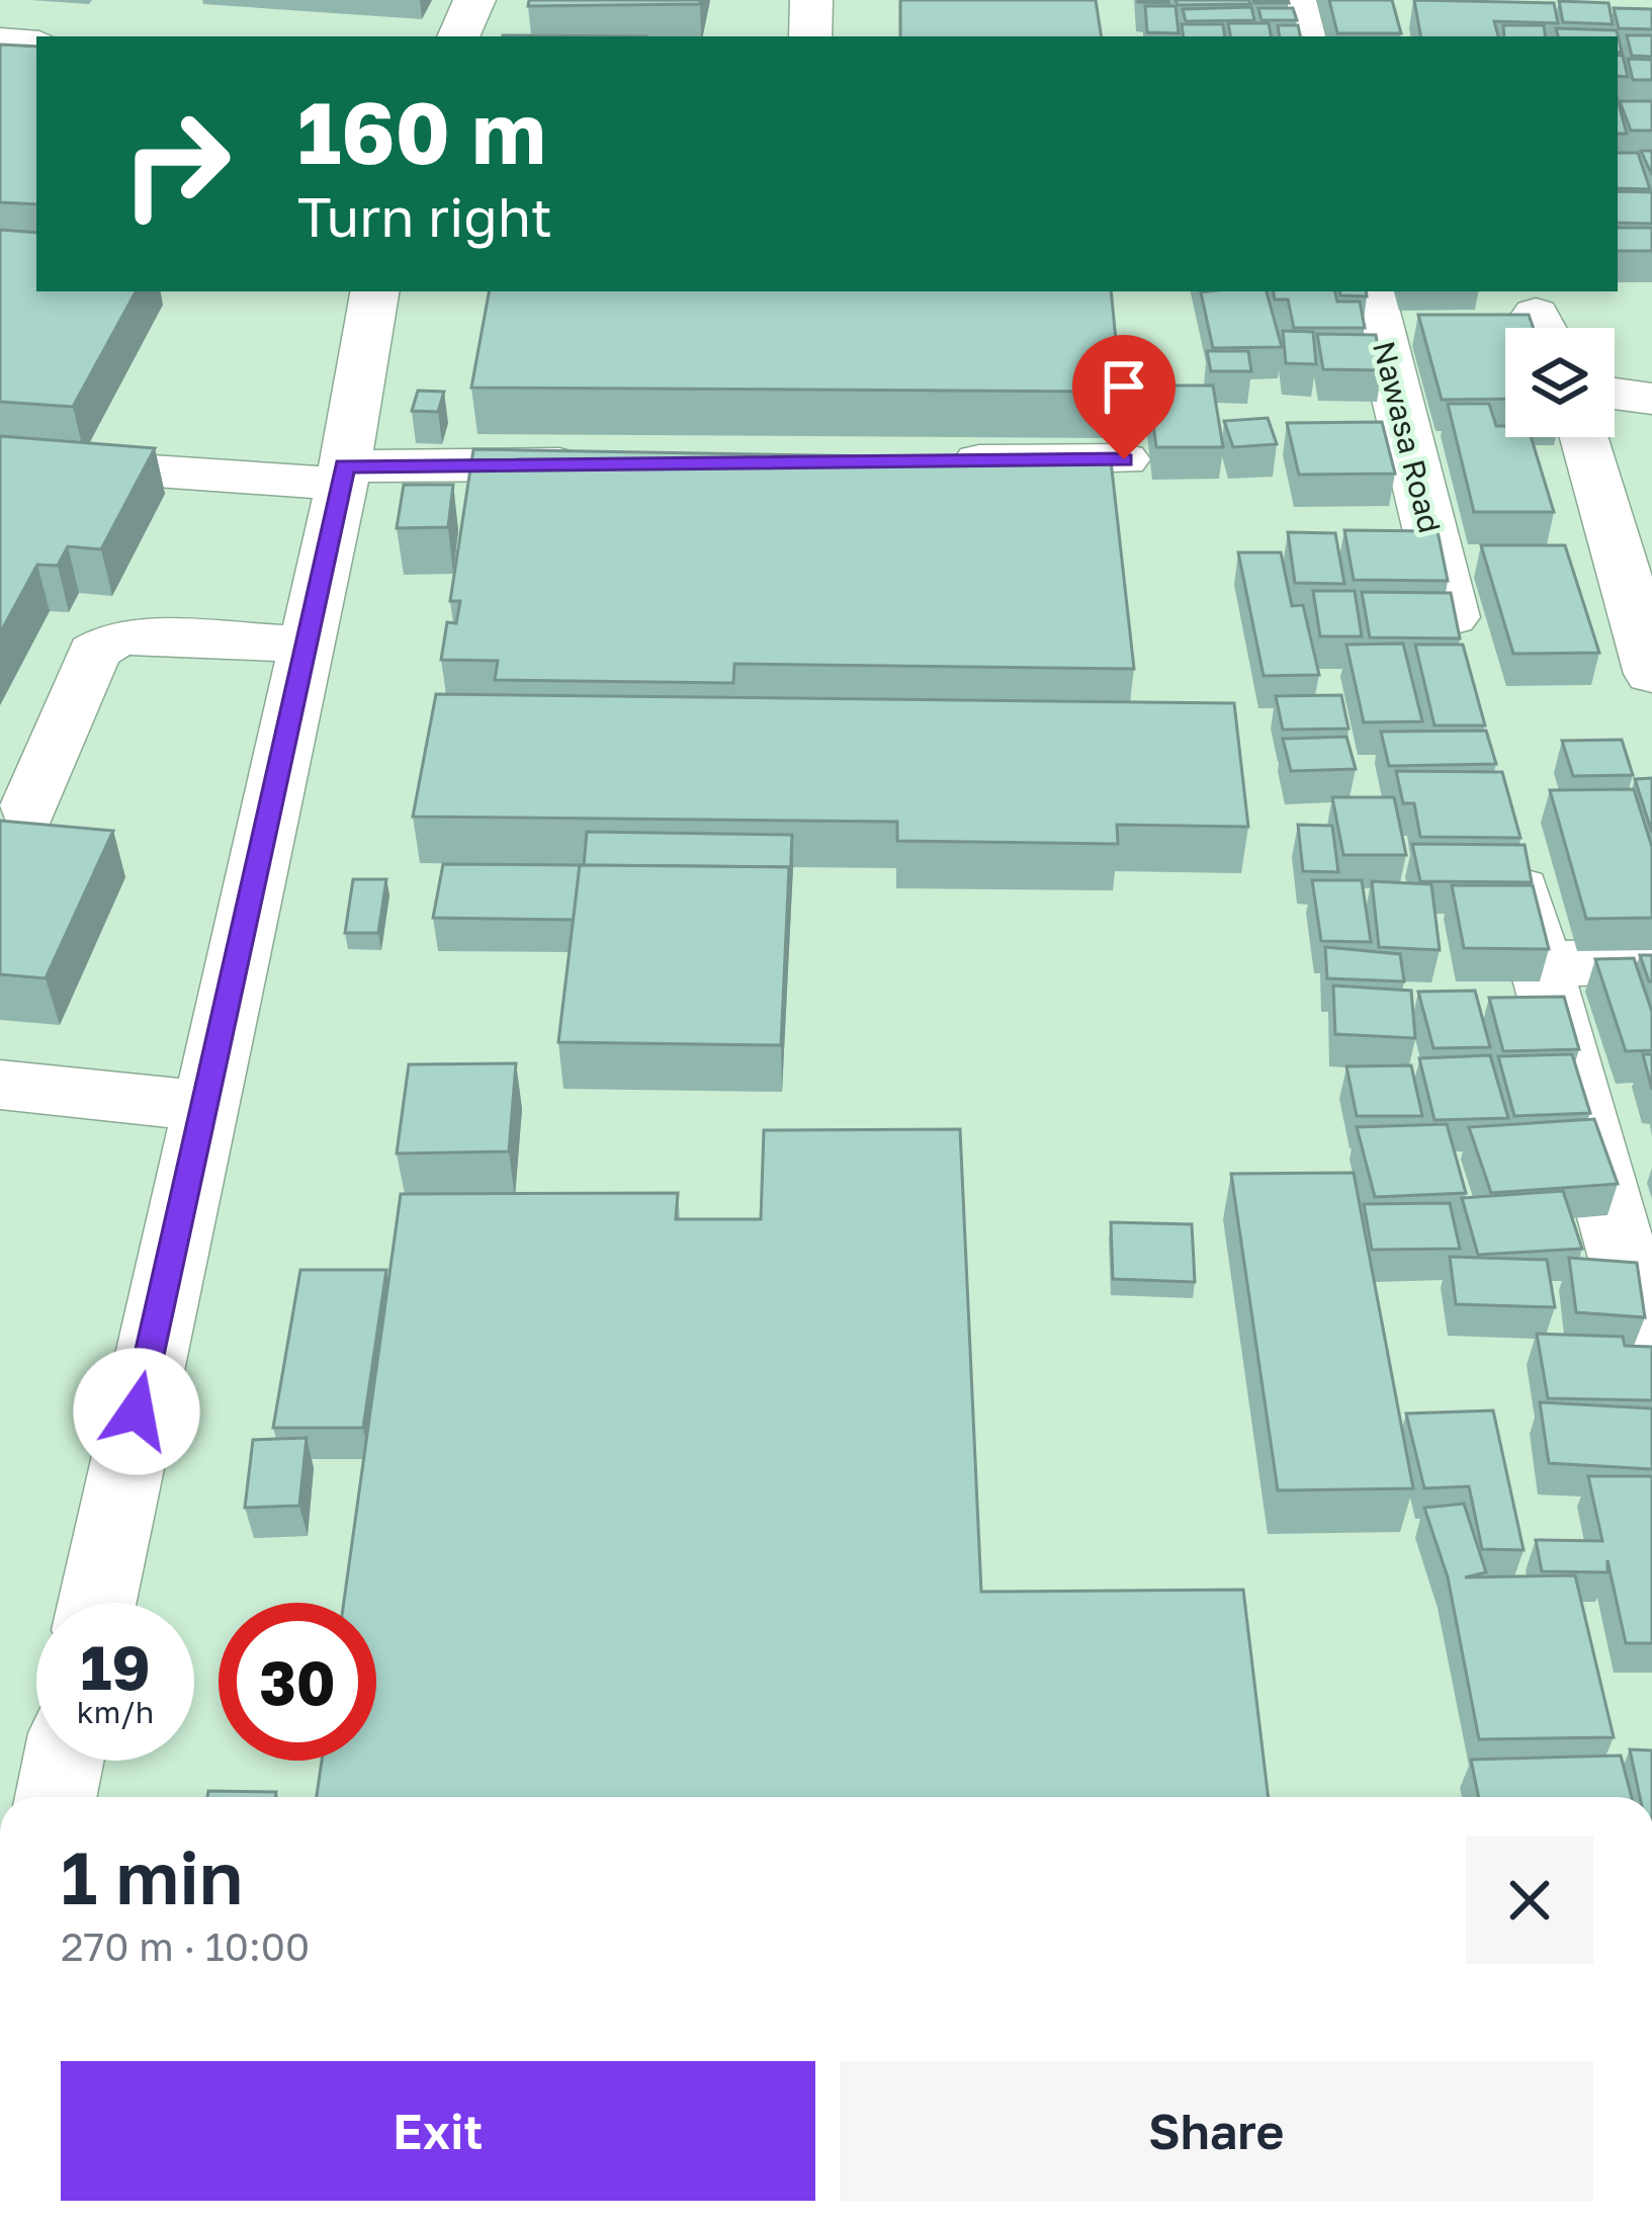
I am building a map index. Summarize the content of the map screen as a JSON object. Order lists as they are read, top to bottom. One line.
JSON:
{"streets":{"street":["Nawasa Road"]},"page":{"turn":["160 m","Turn right"],"speed":"19 km/h","limit":"30","heading":["1 min","270 m · 10:00"],"buttons":["Exit","Share"]}}
